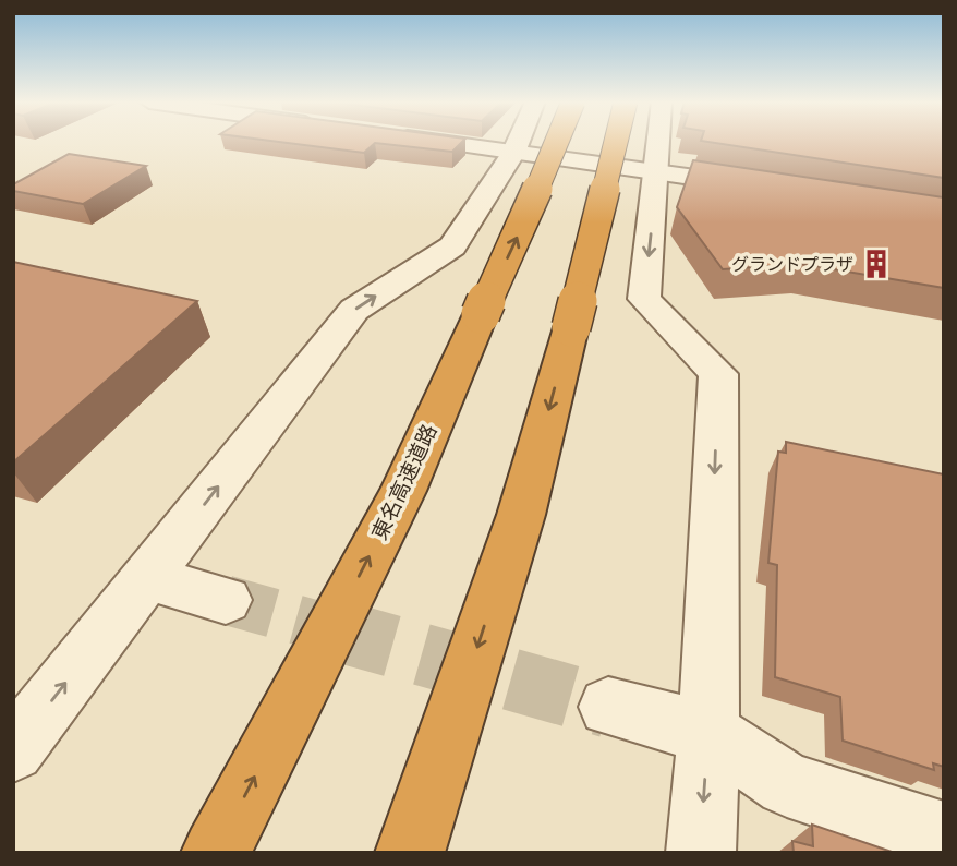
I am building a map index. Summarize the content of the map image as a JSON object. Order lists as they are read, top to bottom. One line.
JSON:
{"streets":{"highway":["東名高速道路"]},"places":{"building":["グランドプラザ"]}}
